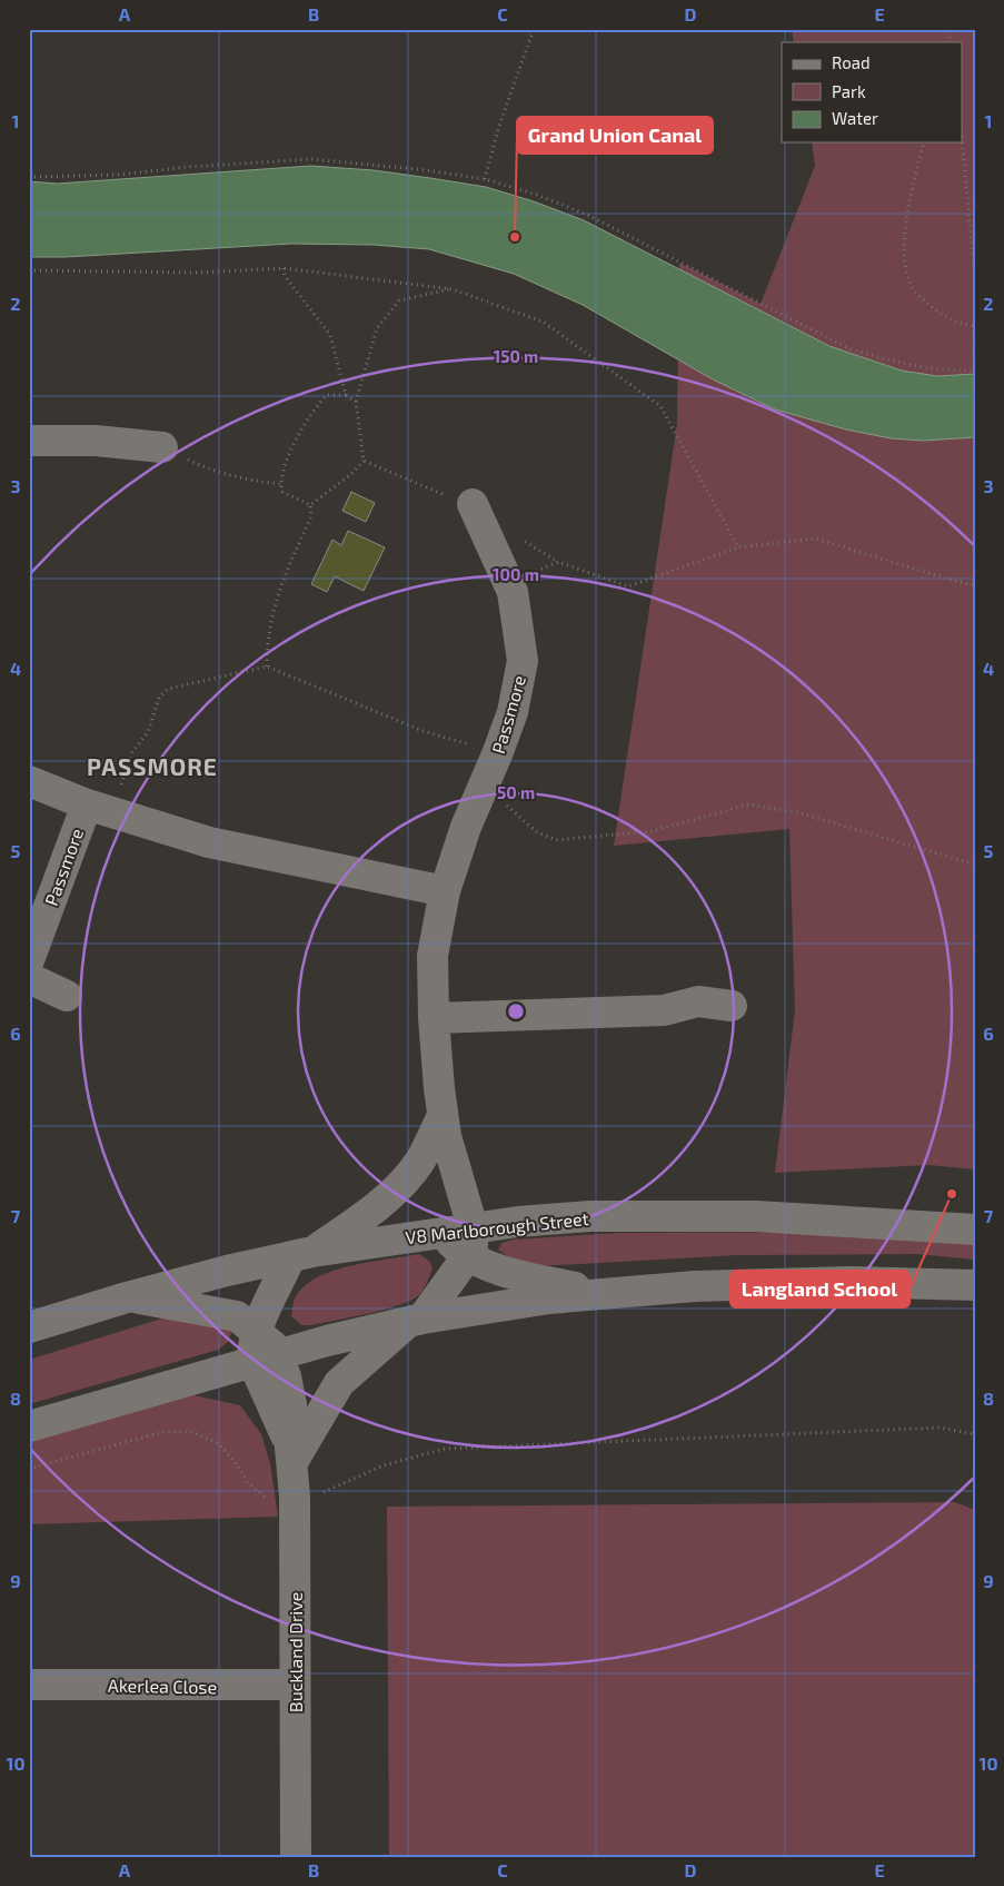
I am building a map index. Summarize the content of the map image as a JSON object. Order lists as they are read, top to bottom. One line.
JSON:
{"streets":{"street":["Passmore","V8 Marlborough Street","Buckland Drive","Akerlea Close"]},"crossings":[["Passmore","V8 Marlborough Street"],["Buckland Drive","Akerlea Close"]],"districts":["PASSMORE"],"places":["Grand Union Canal","Langland School"],"legend":["Road","Park","Water"],"grid":{"columns":["A","B","C","D","E"],"rows":["1","2","3","4","5","6","7","8","9","10"]},"rings":["150 m","100 m","50 m"]}
